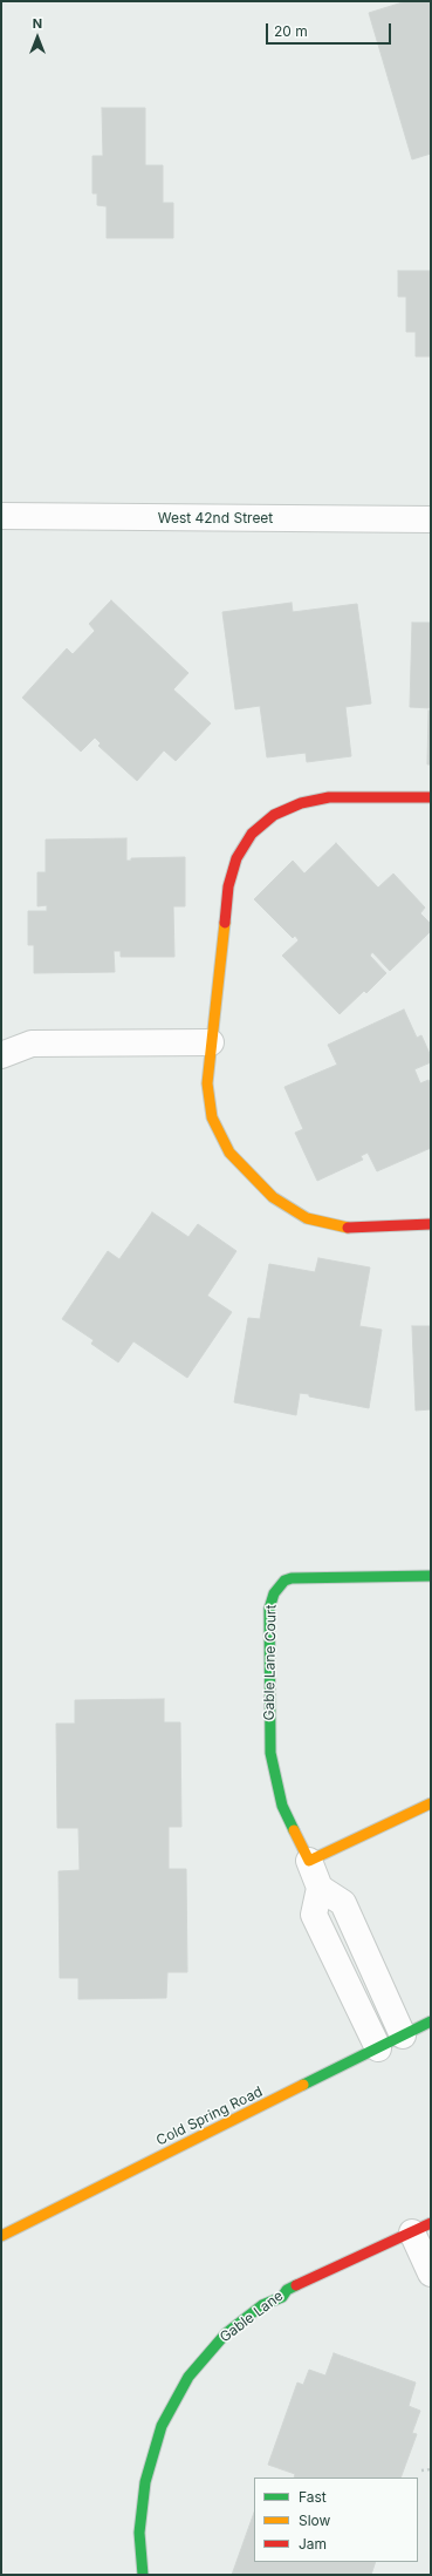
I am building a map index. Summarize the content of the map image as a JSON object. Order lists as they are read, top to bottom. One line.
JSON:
{"streets":{"street":["West 42nd Street","Gable Lane Court","Cold Spring Road","Gable Lane"]},"legend":["Fast","Slow","Jam"],"scale_bar":"20 m","north":"top"}
